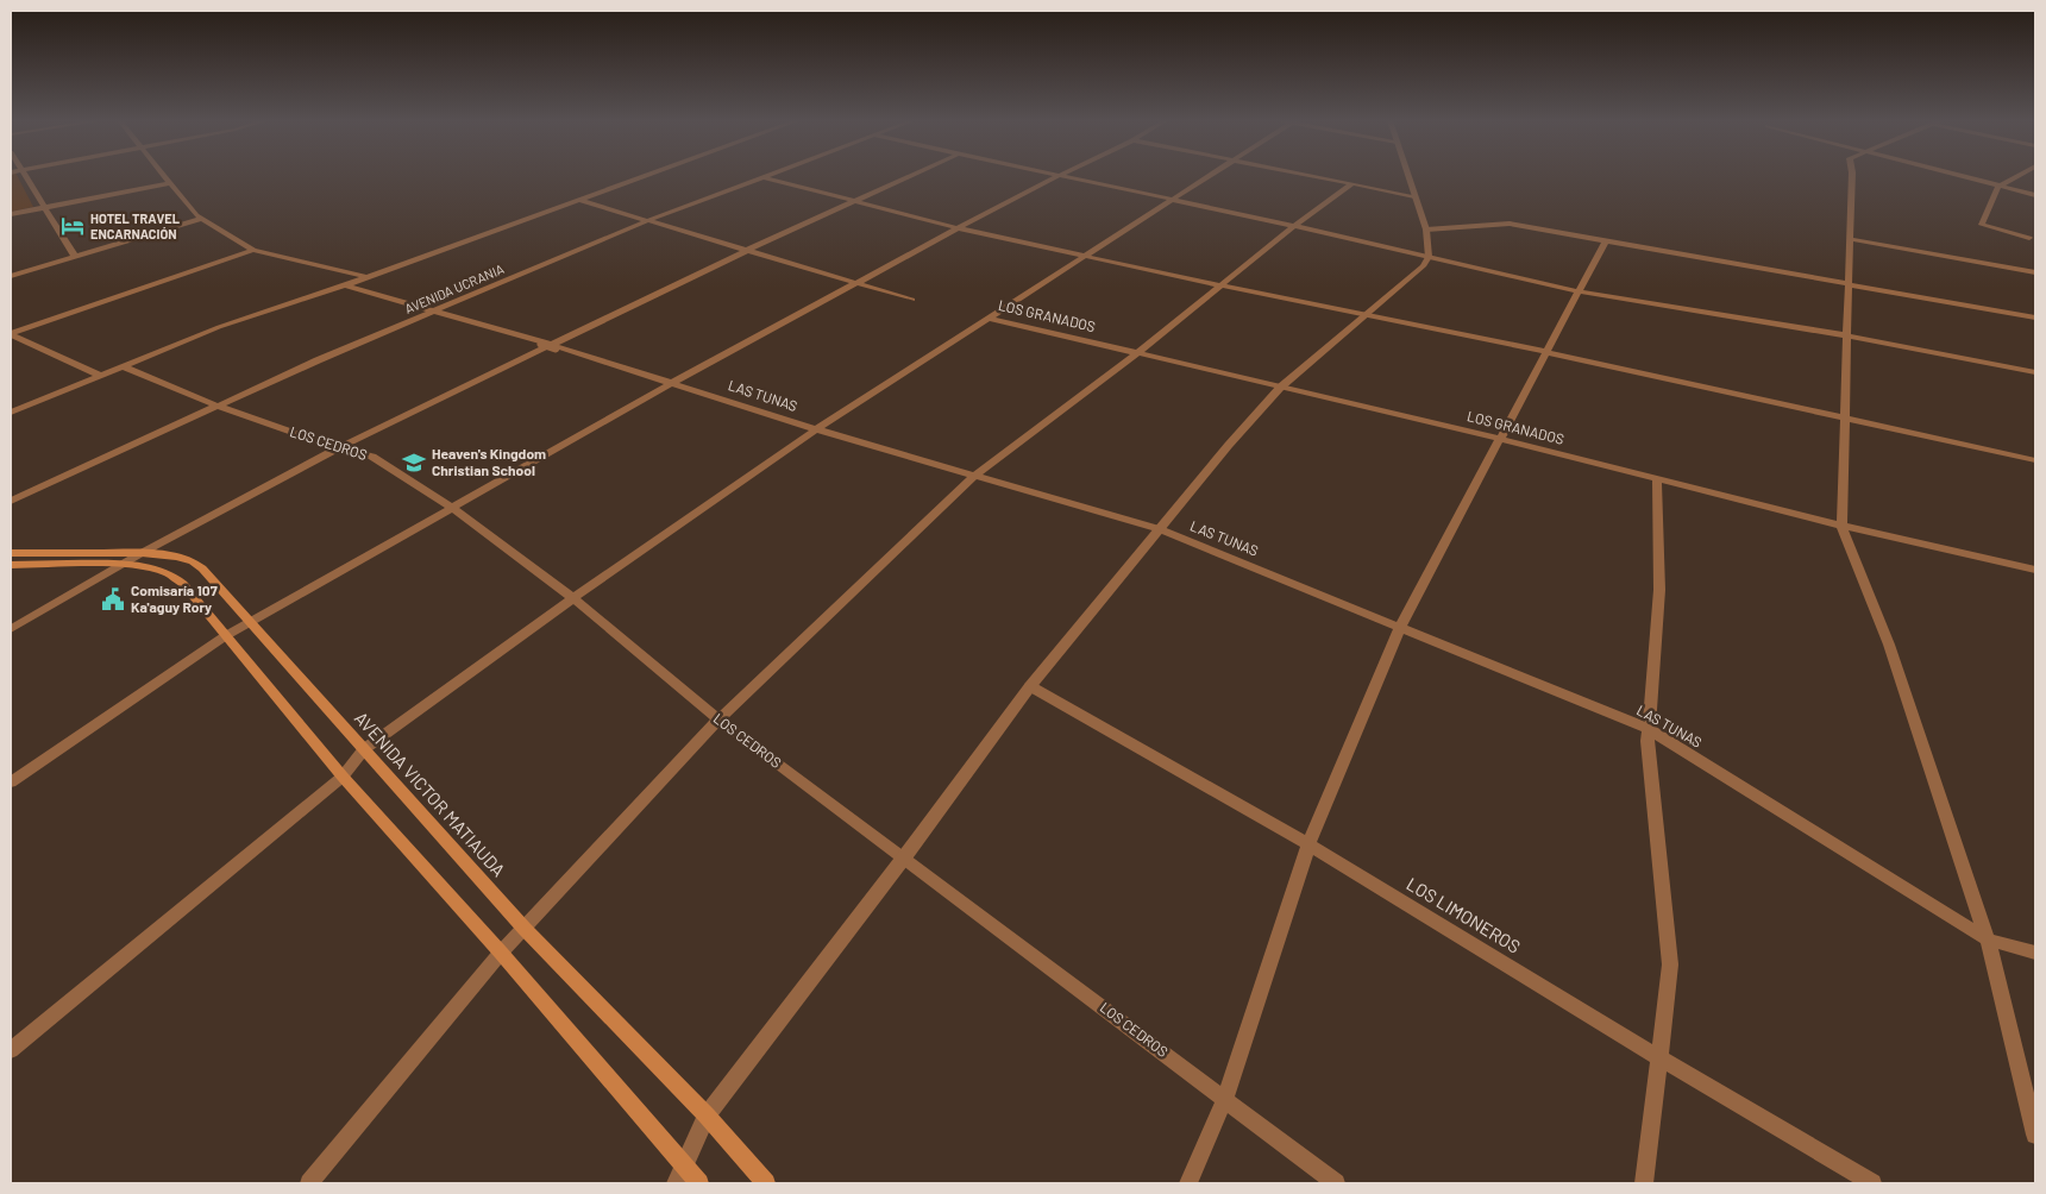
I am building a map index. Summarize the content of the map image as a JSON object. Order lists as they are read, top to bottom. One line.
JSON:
{"streets":{"main road":["AVENIDA VICTOR MATIAUDA"],"street":["AVENIDA UCRANIA","LOS GRANADOS","LAS TUNAS","LOS CEDROS","LOS LIMONEROS"]},"crossings":[["AVENIDA UCRANIA","LAS TUNAS"],["AVENIDA UCRANIA","LOS CEDROS"]],"places":{"hotel":["HOTEL TRAVEL ENCARNACIÓN"],"school or university":["Heaven's Kingdom Christian School"],"public building":["Comisaría 107 Ka'aguy Rory"]}}
